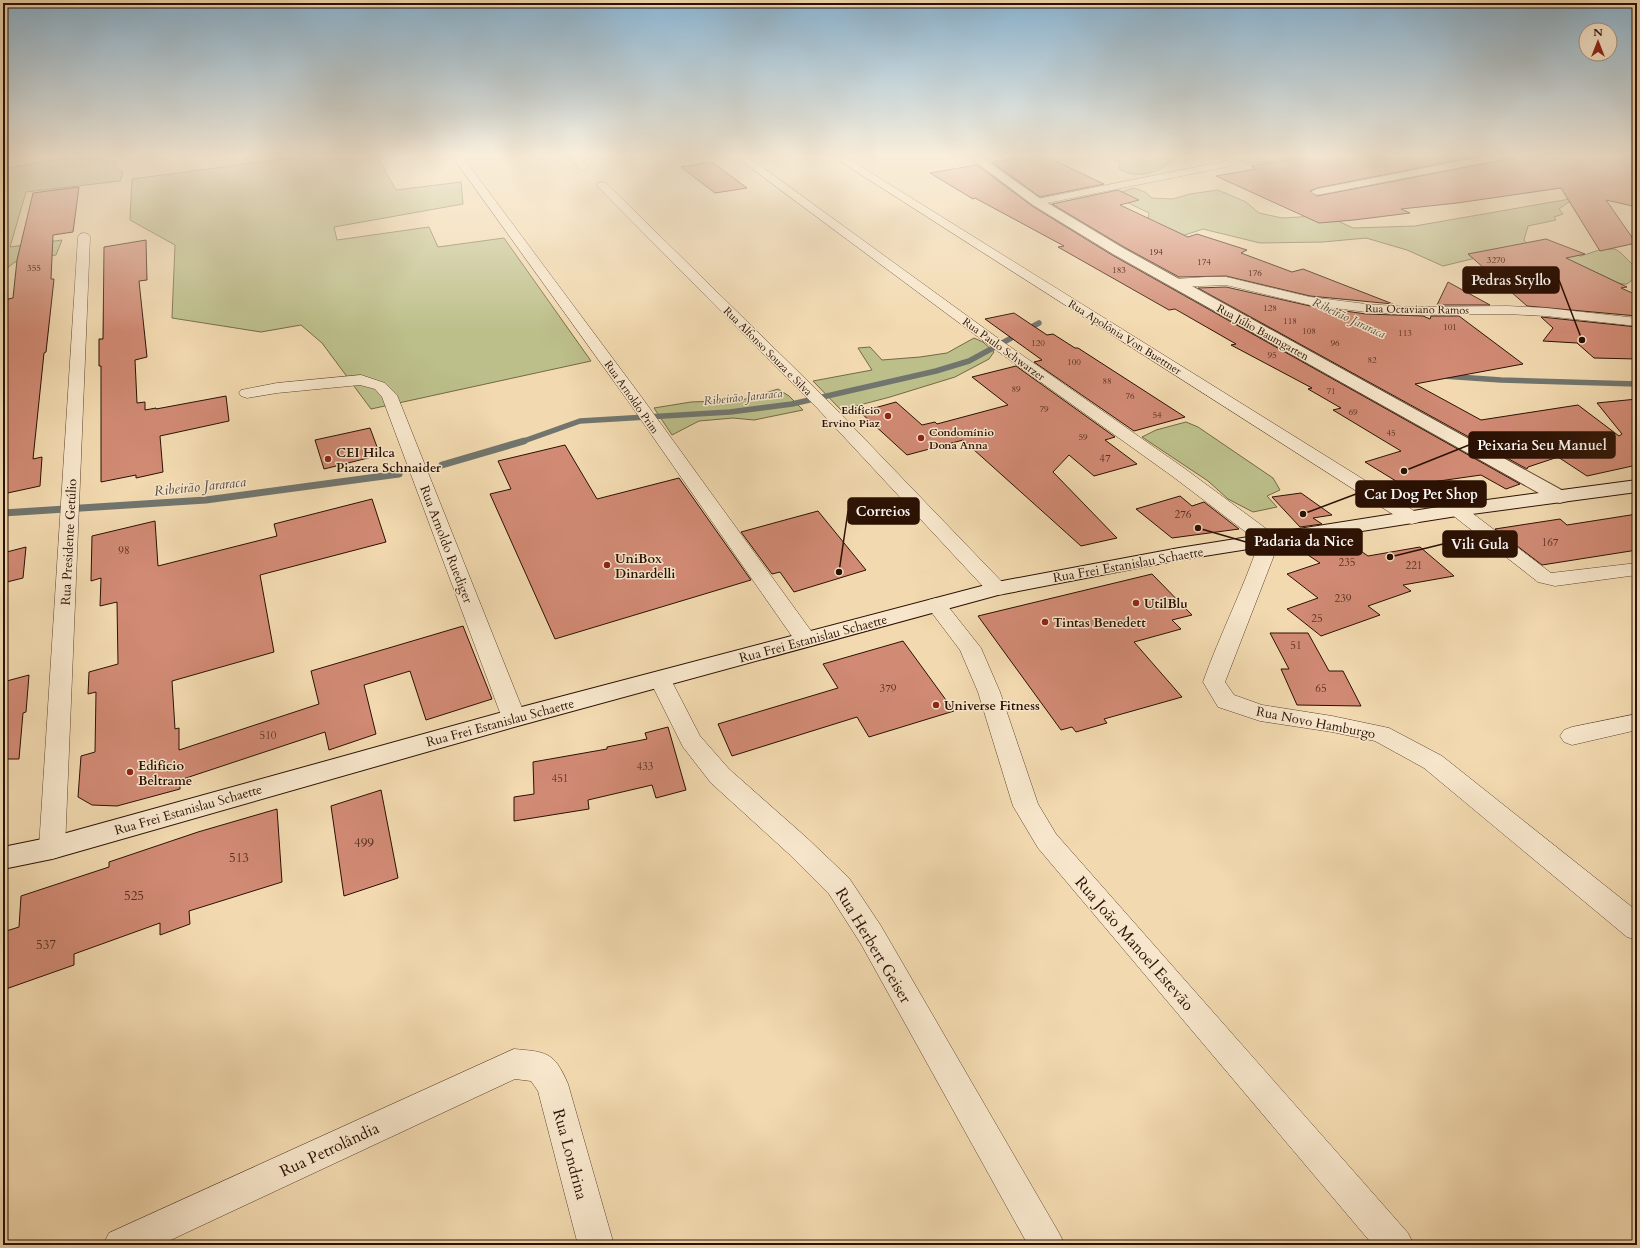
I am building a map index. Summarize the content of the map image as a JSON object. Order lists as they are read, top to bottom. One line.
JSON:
{"streets":{"main road":["Rua Júlio Baumgarten","Rua Frei Estanislau Schaette"],"street":["Rua Octaviano Ramos","Rua Apolônia Von Buettner","Rua Paulo Schwarzer","Rua Alfonso Souza e Silva","Rua Arnoldo Prim","Rua Presidente Getúlio","Rua Arnoldo Ruediger","Rua Novo Hamburgo","Rua João Manoel Estevão","Rua Herbert Geiser","Rua Petrolândia","Rua Londrina"]},"crossings":[["Rua Octaviano Ramos","Rua Júlio Baumgarten"],["Rua Júlio Baumgarten","Rua Frei Estanislau Schaette"],["Rua Apolônia Von Buettner","Rua Frei Estanislau Schaette"],["Rua Paulo Schwarzer","Rua Frei Estanislau Schaette"],["Rua Paulo Schwarzer","Rua Novo Hamburgo"],["Rua Alfonso Souza e Silva","Rua Frei Estanislau Schaette"],["Rua Arnoldo Prim","Rua Frei Estanislau Schaette"],["Rua Presidente Getúlio","Rua Frei Estanislau Schaette"],["Rua Arnoldo Ruediger","Rua Frei Estanislau Schaette"],["Rua Frei Estanislau Schaette","Rua Novo Hamburgo"],["Rua Frei Estanislau Schaette","Rua João Manoel Estevão"],["Rua Frei Estanislau Schaette","Rua Herbert Geiser"],["Rua Petrolândia","Rua Londrina"]],"water":["Ribeirão Jararaca"],"places":["Pedras Styllo","Edifício Ervino Piaz","Condomínio Dona Anna","CEI Hilca Piazera Schnaider","Peixaria Seu Manuel","Cat Dog Pet Shop","Padaria da Nice","Vili Gula","UniBox Dinardelli","Correios","UtilBlu","Tintas Benedett","Universe Fitness","Edifício Beltrame"],"house_numbers":["194","3270","174","355","183","176","128","118","101","108","113","120","96","95","82","100","88","89","71","76","79","69","54","45","59","47","276","167","98","235","221","239","25","51","379","65","510","433","451","499","513","525","537"],"north":"top"}
